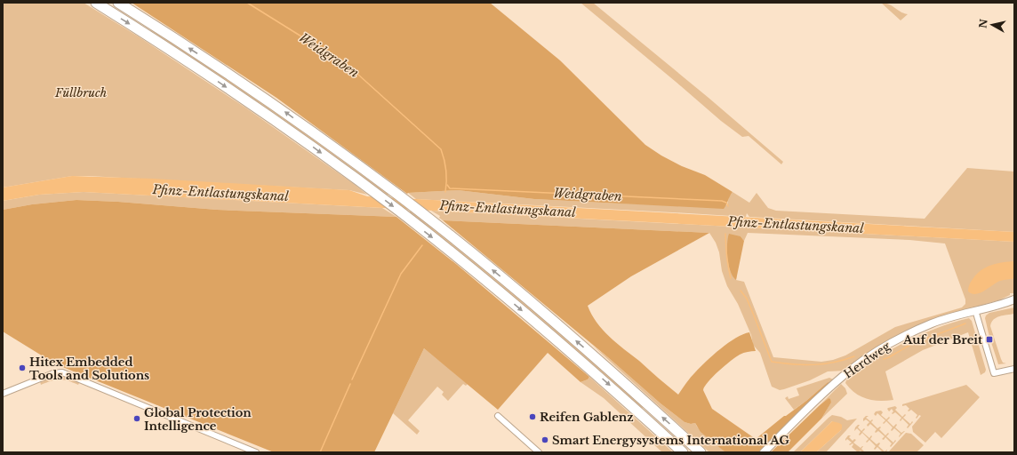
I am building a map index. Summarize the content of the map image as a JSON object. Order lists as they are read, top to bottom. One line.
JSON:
{"streets":{"main road":["Herdweg"]},"water":["Weidgraben","Pfinz-Entlastungskanal"],"parks":["Füllbruch"],"places":{"transit":["Auf der Breit"],"other":["Hitex Embedded Tools and Solutions","Reifen Gablenz","Global Protection Intelligence","Smart Energysystems International AG"]},"north":"left"}
